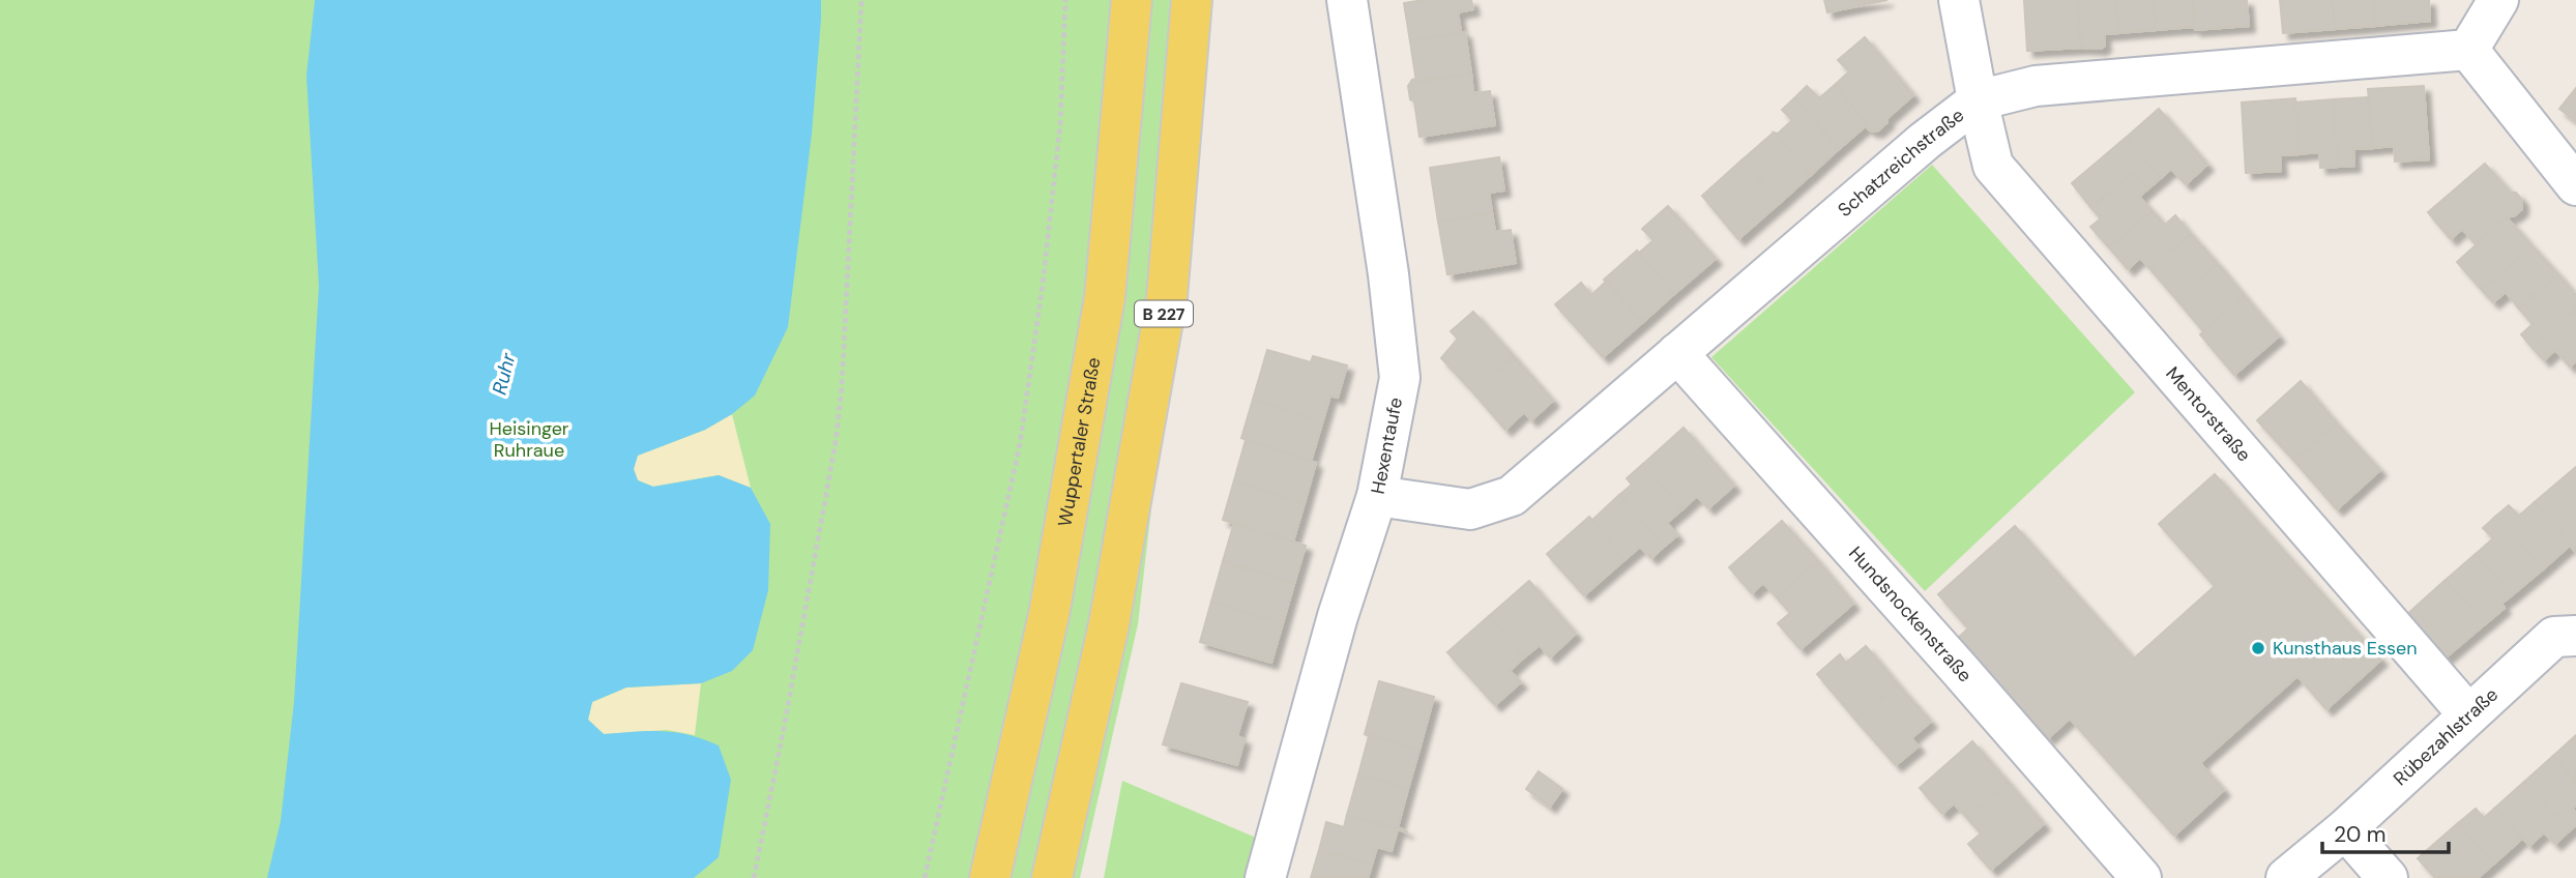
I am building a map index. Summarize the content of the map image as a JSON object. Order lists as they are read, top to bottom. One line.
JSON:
{"streets":{"main road":["B 227","Wuppertaler Straße"],"street":["Schatzreichstraße","Mentorstraße","Hexentaufe","Hundsnockenstraße","Rübezahlstraße"]},"crossings":[["Schatzreichstraße","Mentorstraße"],["Schatzreichstraße","Hexentaufe"],["Schatzreichstraße","Hundsnockenstraße"],["Mentorstraße","Rübezahlstraße"]],"water":["Ruhr"],"parks":["Heisinger Ruhraue"],"places":["Kunsthaus Essen"],"scale_bar":"20 m"}
